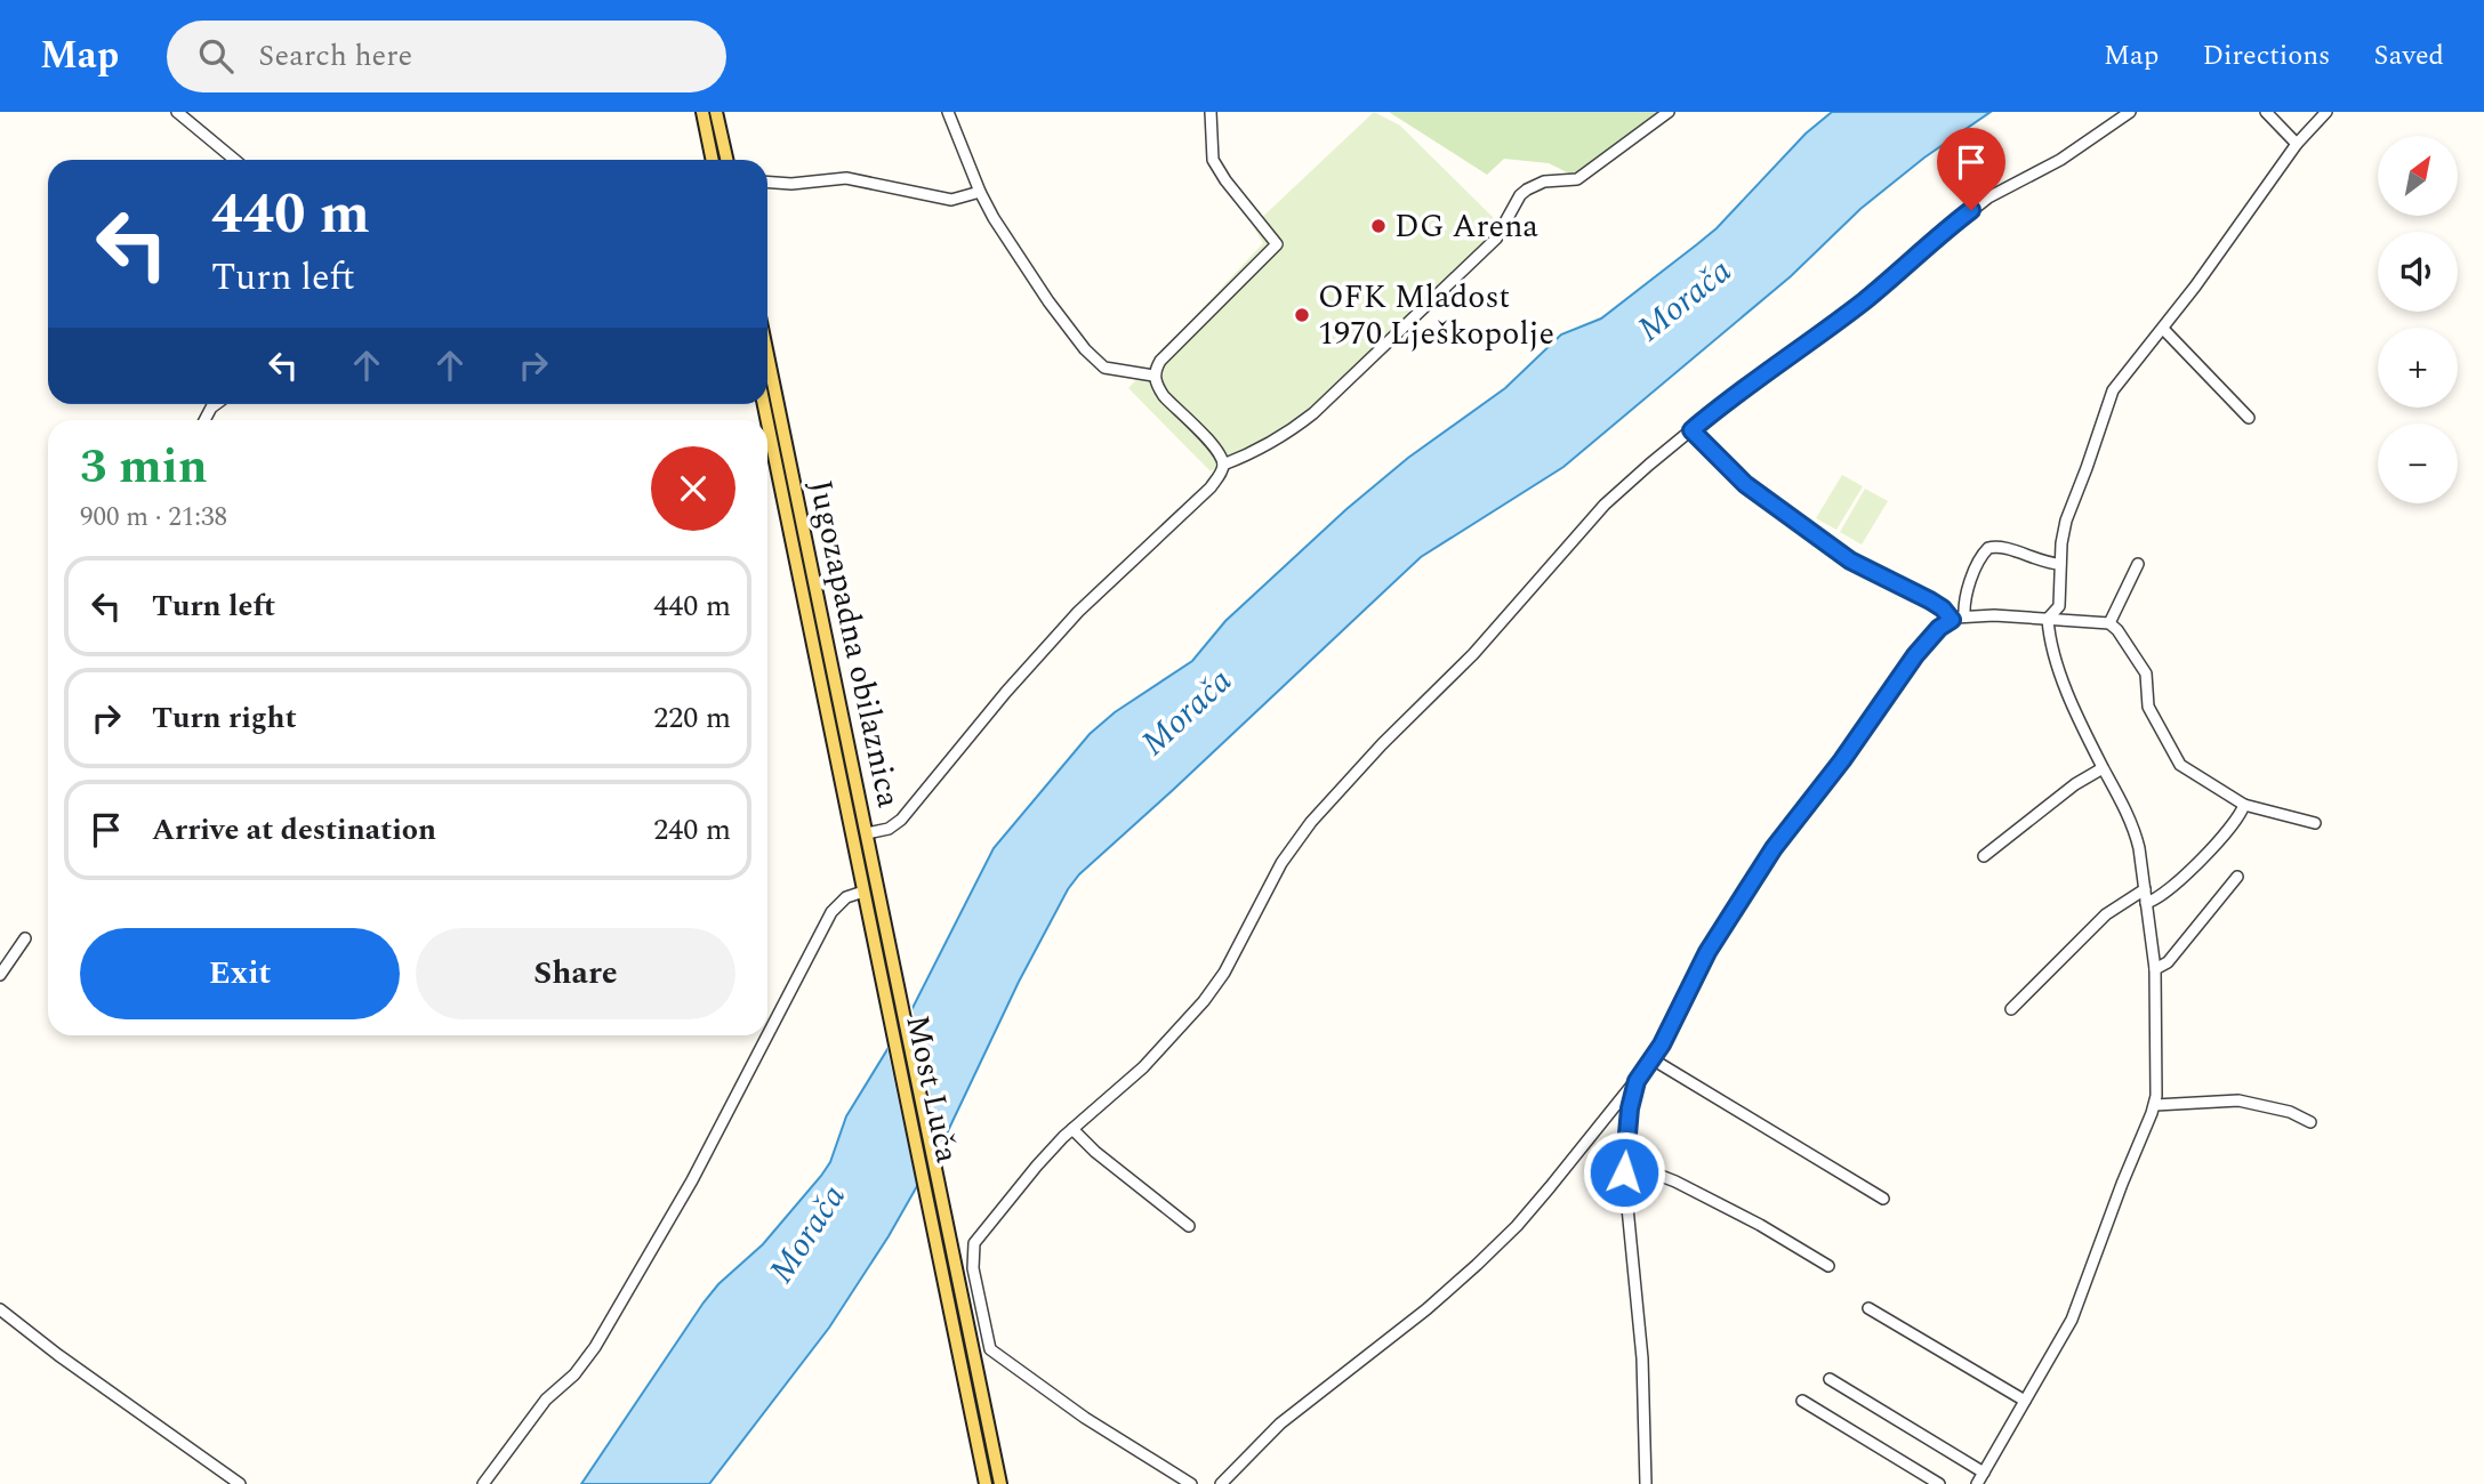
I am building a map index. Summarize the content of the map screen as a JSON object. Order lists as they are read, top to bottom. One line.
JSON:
{"streets":{"main road":["Jugozapadna obilaznica","Most Luča"]},"crossings":[["Jugozapadna obilaznica","Most Luča"]],"water":["Morača"],"places":["DG Arena","OFK Mladost 1970 Lješkopolje"],"north":"top right","page":{"header":"Map","search":"Search here","nav":["Map","Directions","Saved"],"map_buttons":["+","−"],"turn":["440 m","Turn left"],"heading":["3 min","900 m · 21:38"],"list":[{"name":"Turn left","value":"440 m"},{"name":"Turn right","value":"220 m"},{"name":"Arrive at destination","value":"240 m"}],"buttons":["Exit","Share"]}}
